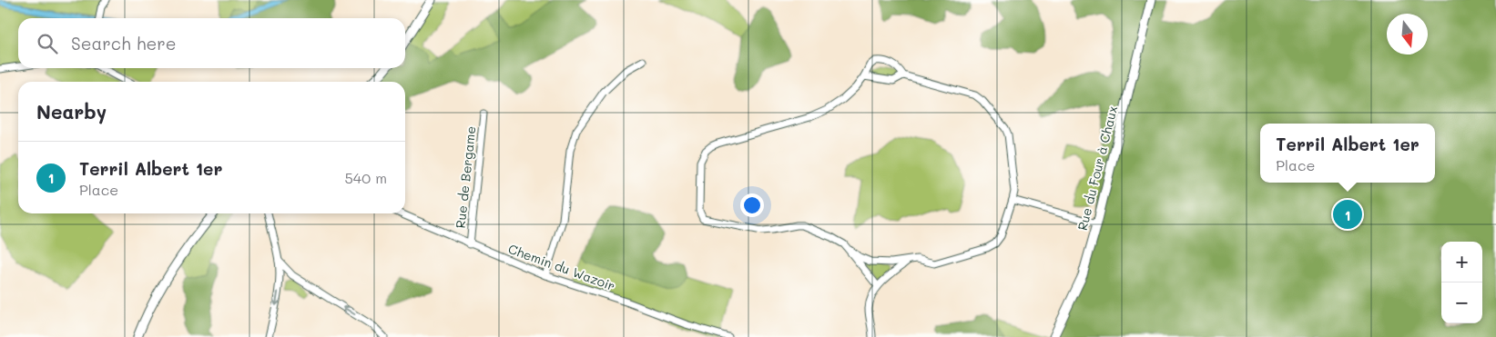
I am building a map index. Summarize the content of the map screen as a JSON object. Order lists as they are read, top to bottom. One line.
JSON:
{"streets":{"street":["Rue du Four à Chaux","Rue de Bergame","Chemin du Wazoir"]},"crossings":[["Rue de Bergame","Chemin du Wazoir"]],"north":"bottom","page":{"search":"Search here","heading":"Nearby","popup":["Terril Albert 1er","Place"],"list":[{"mark":"1","name":"Terril Albert 1er","note":"Place","value":"540 m"}],"pins":"1","map_buttons":["+","−"]}}
